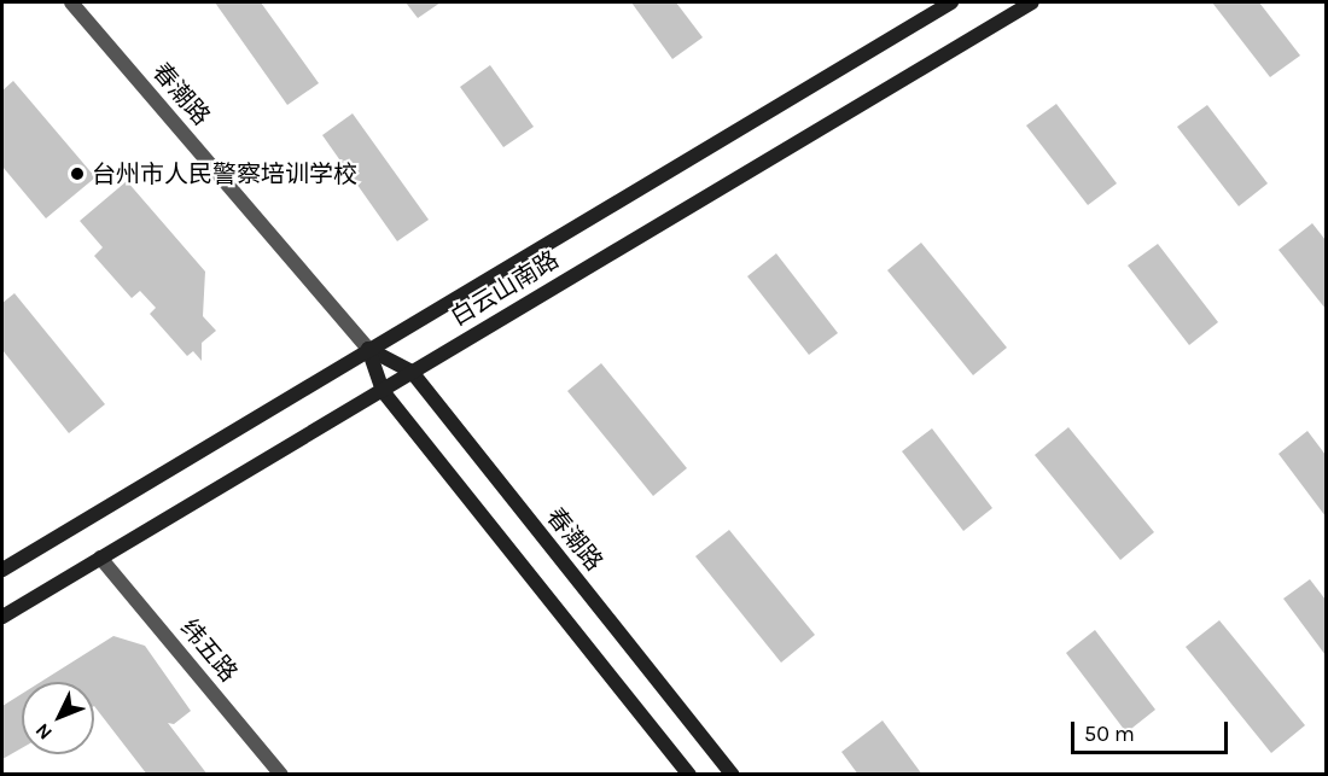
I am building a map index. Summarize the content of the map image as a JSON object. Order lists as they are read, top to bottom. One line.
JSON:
{"streets":{"main road":["春潮路","白云山南路"],"street":["纬五路"]},"crossings":[["春潮路","白云山南路"],["白云山南路","纬五路"]],"places":["台州市人民警察培训学校"],"scale_bar":"50 m","north":"bottom left"}
